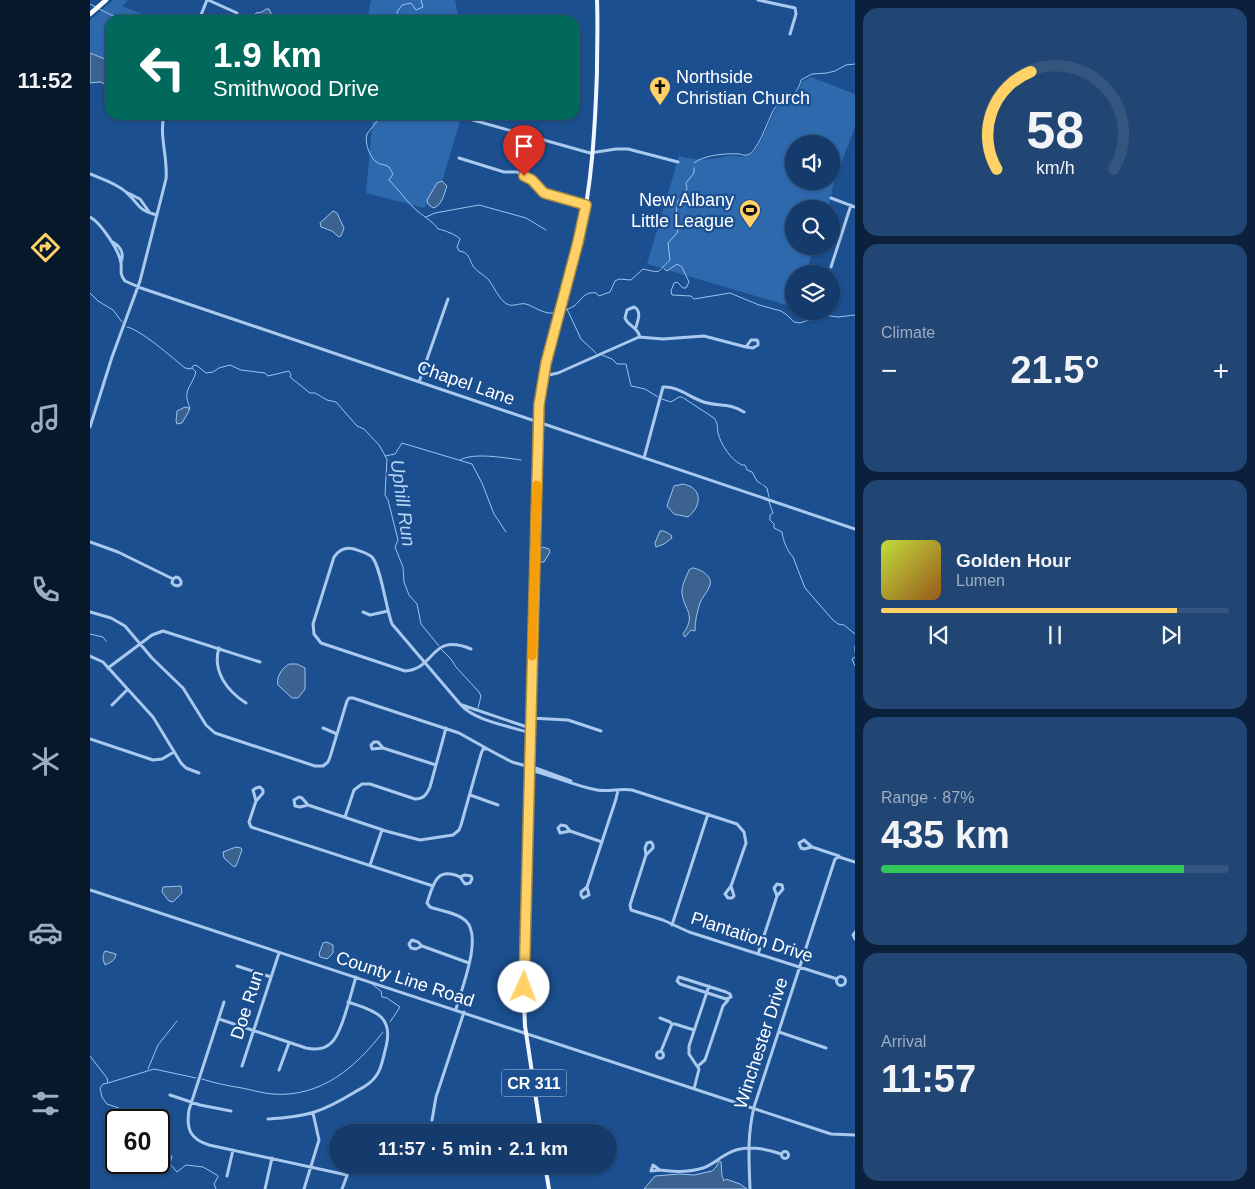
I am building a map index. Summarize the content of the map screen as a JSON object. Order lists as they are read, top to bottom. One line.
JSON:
{"streets":{"main road":["CR 311"],"street":["Chapel Lane","Plantation Drive","County Line Road","Doe Run","Winchester Drive"]},"crossings":[["Plantation Drive","Winchester Drive"],["County Line Road","Doe Run"],["County Line Road","Winchester Drive"],["County Line Road","CR 311"]],"water":["Uphill Run"],"places":{"church":["Northside Christian Church"],"sports":["New Albany Little League"]},"page":{"tabs":"11:52","turn":["1.9 km","Smithwood Drive"],"tile":["Climate",["Range · 87%","435 km"],["Arrival","11:57"]],"heat":["−","21.5°","+"],"song":["Golden Hour","Lumen"],"limit":"60","trip":"11:57 · 5 min · 2.1 km","gauge":["58","km/h"]}}
